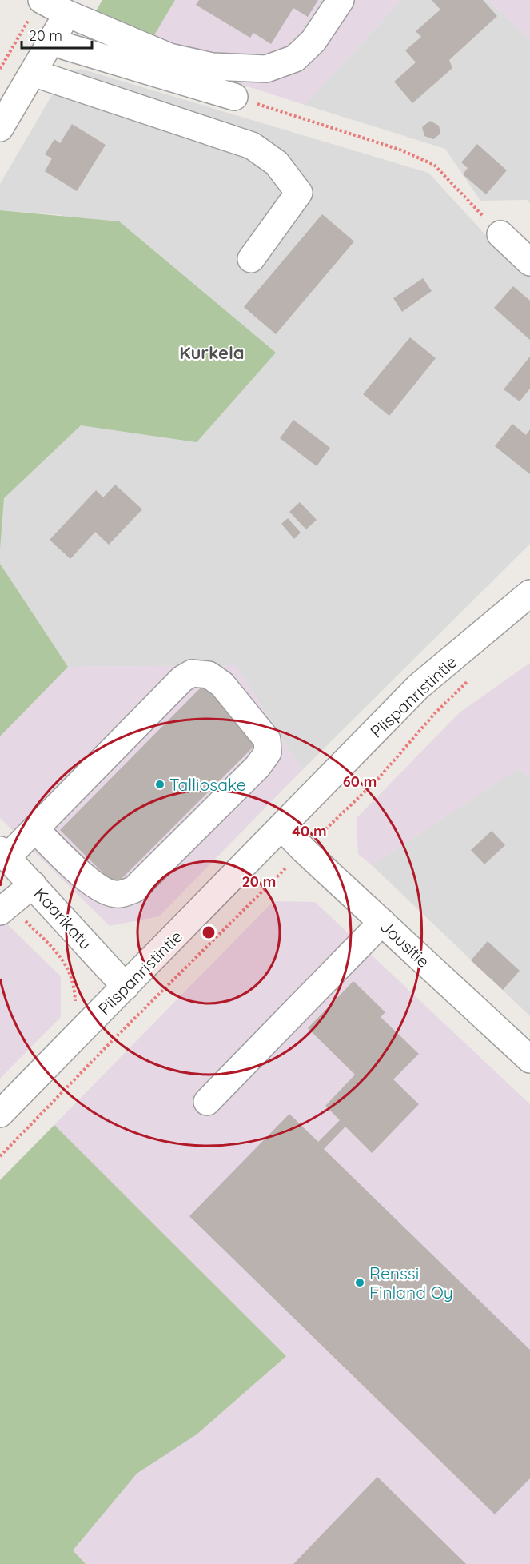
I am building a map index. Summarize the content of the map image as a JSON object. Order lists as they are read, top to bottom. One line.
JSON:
{"streets":{"street":["Piispanristintie","Kaarikatu","Jousitie"]},"crossings":[["Piispanristintie","Kaarikatu"],["Piispanristintie","Jousitie"]],"districts":["Kurkela"],"places":["Talliosake","Renssi Finland Oy"],"scale_bar":"20 m","rings":["60 m","40 m","20 m"]}
